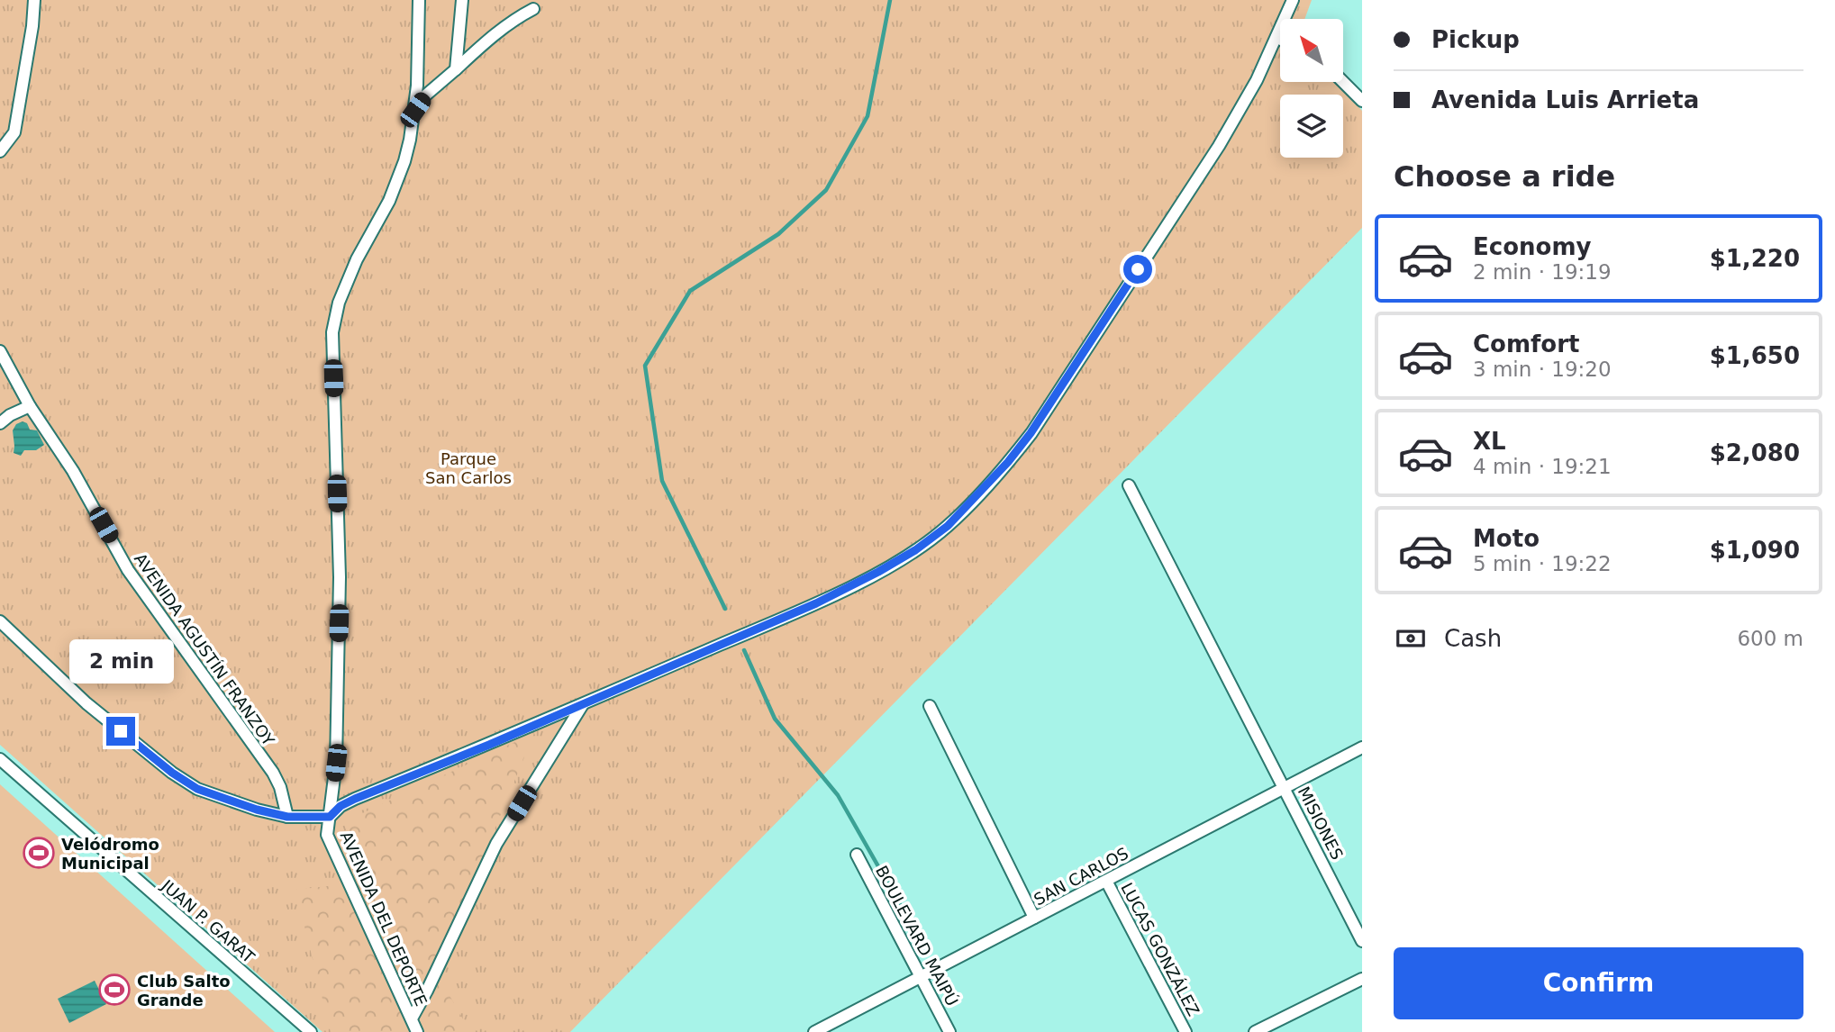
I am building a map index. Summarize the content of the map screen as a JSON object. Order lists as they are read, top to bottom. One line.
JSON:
{"streets":{"street":["AVENIDA AGUSTÍN FRANZOY","MISIONES","SAN CARLOS","AVENIDA DEL DEPORTE","JUAN P. GARAT","BOULEVARD MAIPÚ","LUCAS GONZÁLEZ"]},"crossings":[["MISIONES","SAN CARLOS"],["SAN CARLOS","BOULEVARD MAIPÚ"],["SAN CARLOS","LUCAS GONZÁLEZ"]],"parks":["Parque San Carlos"],"places":{"sports":["Velódromo Municipal","Club Salto Grande"]},"north":"top left","page":{"banner":["Pickup","Avenida Luis Arrieta"],"heading":"Choose a ride","list":[{"name":"Economy","note":"2 min · 19:19","value":"$1,220"},{"name":"Comfort","note":"3 min · 19:20","value":"$1,650"},{"name":"XL","note":"4 min · 19:21","value":"$2,080"},{"name":"Moto","note":"5 min · 19:22","value":"$1,090"}],"pay":["Cash","600 m"],"bubble":"2 min","buttons":"Confirm"}}
